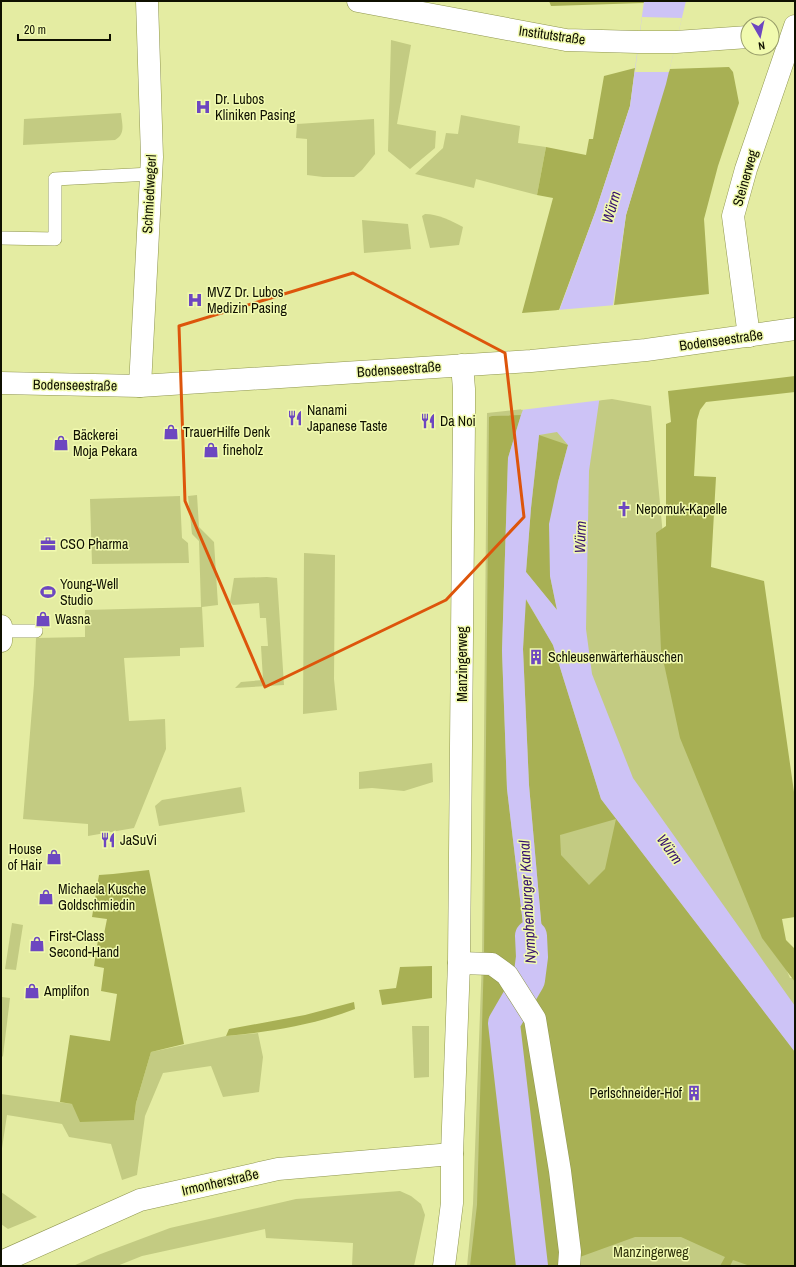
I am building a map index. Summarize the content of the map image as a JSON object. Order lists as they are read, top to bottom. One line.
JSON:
{"streets":{"street":["Institutstraße","Steinerweg","Schmiedwegerl","Bodenseestraße","Manzingerweg","Irmonherstraße"]},"crossings":[["Steinerweg","Bodenseestraße"],["Schmiedwegerl","Bodenseestraße"],["Bodenseestraße","Manzingerweg"],["Manzingerweg","Irmonherstraße"]],"water":["Würm","Nymphenburger Kanal"],"parks":["Manzingerweg"],"places":{"hospital":["Dr. Lubos Kliniken Pasing","MVZ Dr. Lubos Medizin Pasing"],"restaurant":["Nanami Japanese Taste","Da Noi","JaSuVi"],"shop":["TrauerHilfe Denk","Bäckerei Moja Pekara","fineholz","Wasna","House of Hair","Michaela Kusche Goldschmiedin","First-Class Second-Hand","Amplifon"],"church":["Nepomuk-Kapelle"],"office":["CSO Pharma"],"sports":["Young-Well Studio"],"building":["Schleusenwärterhäuschen","Perlschneider-Hof"]},"scale_bar":"20 m","north":"bottom"}
